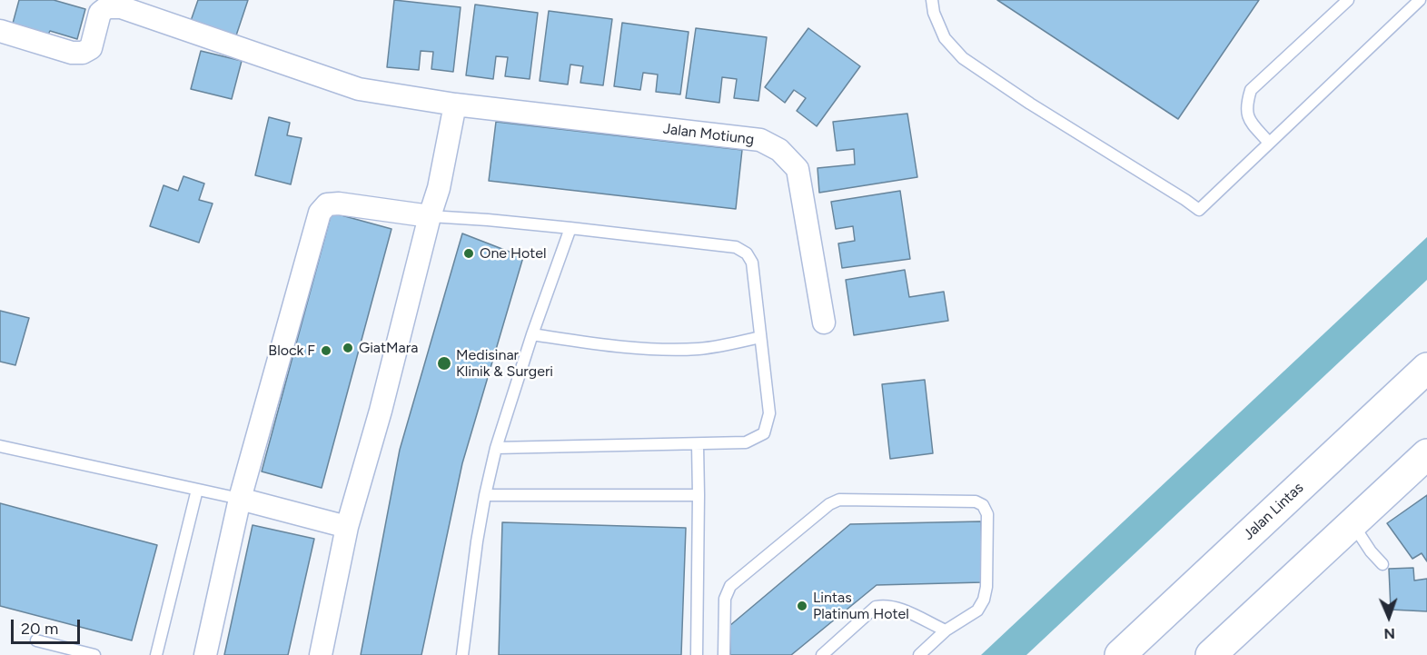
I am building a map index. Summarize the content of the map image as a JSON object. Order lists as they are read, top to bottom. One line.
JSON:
{"streets":{"highway":["Jalan Lintas"],"street":["Jalan Motiung"]},"places":["One Hotel","GiatMara","Block F","Medisinar Klinik & Surgeri","Lintas Platinum Hotel"],"scale_bar":"20 m","north":"bottom"}
